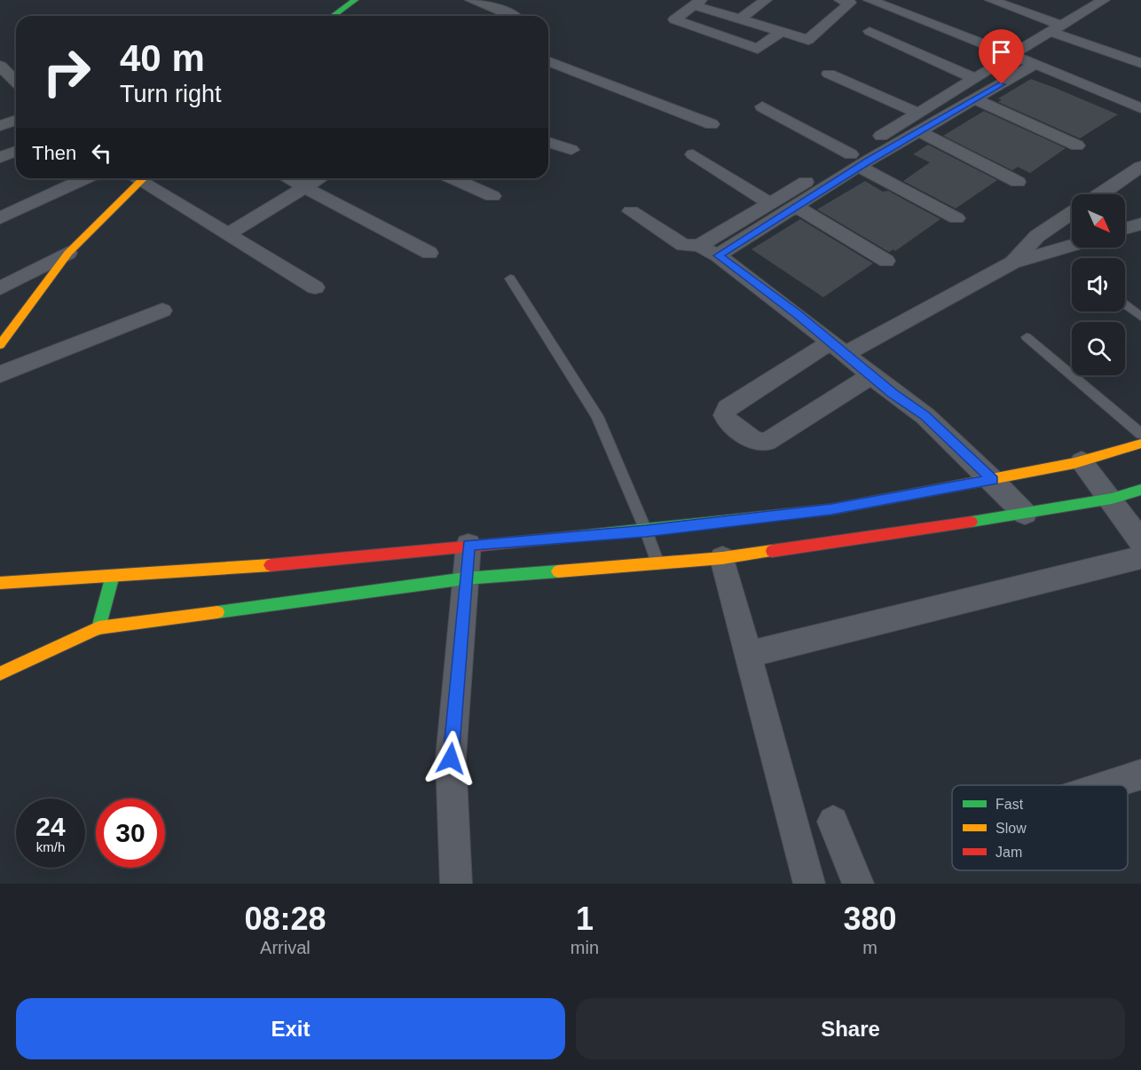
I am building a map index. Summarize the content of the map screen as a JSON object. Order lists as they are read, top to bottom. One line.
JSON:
{"legend":["Fast","Slow","Jam"],"north":"bottom right","page":{"turn":["40 m","Turn right"],"then":"Then","speed":"24 km/h","limit":"30","eta":["08:28","Arrival","1","min","380","m"],"buttons":["Exit","Share"]}}
